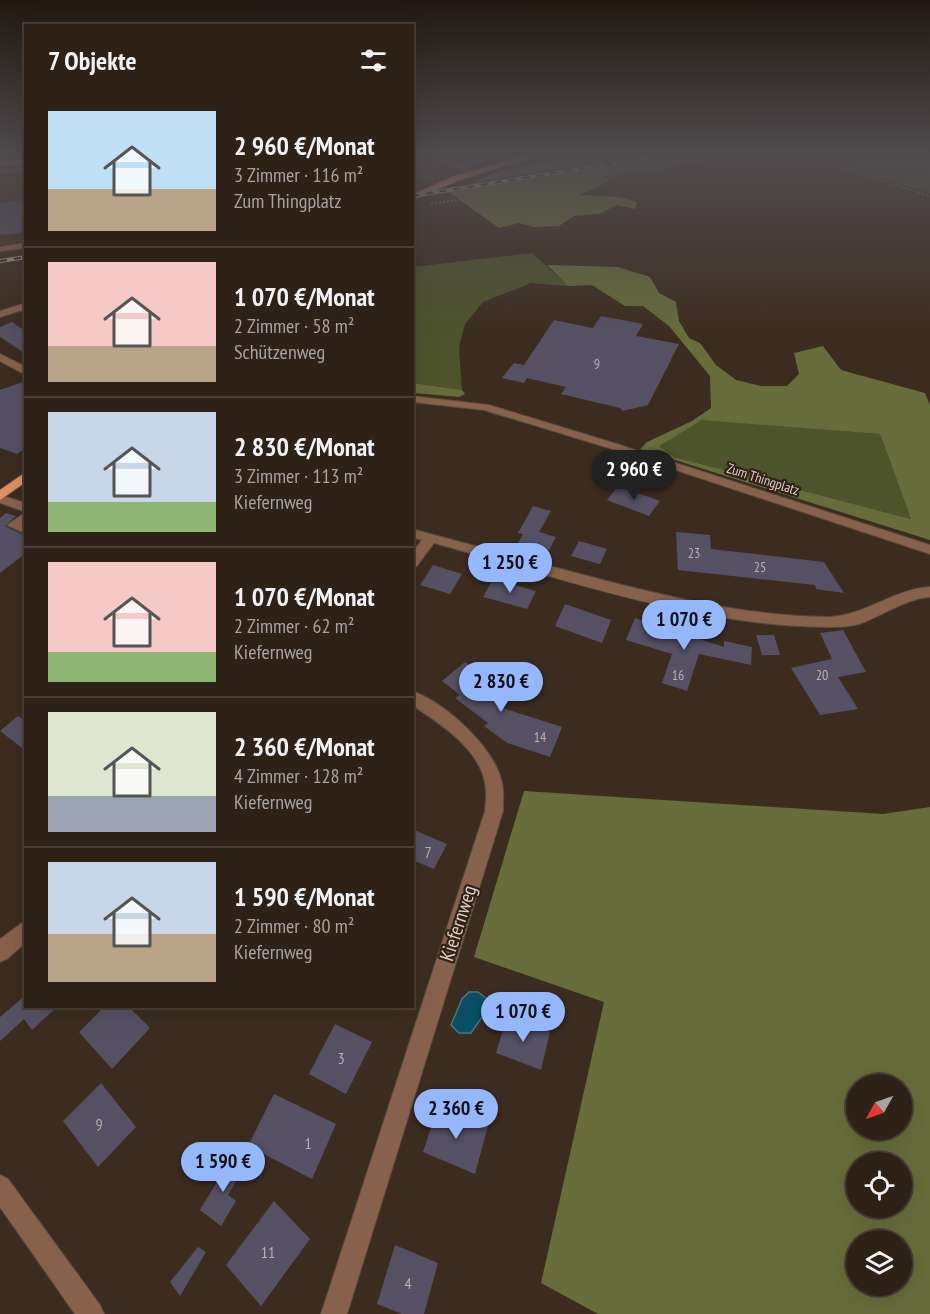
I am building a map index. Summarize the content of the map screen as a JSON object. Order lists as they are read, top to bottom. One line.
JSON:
{"streets":{"street":["Zum Thingplatz","Kiefernweg"]},"house_numbers":["9","23","25","16","20","14","7","3","9","1","11","4"],"north":"bottom left","page":{"heading":"7 Objekte","list":[{"name":"2 960 €/Monat","note":"3 Zimmer · 116 m² · Zum Thingplatz"},{"name":"1 070 €/Monat","note":"2 Zimmer · 58 m² · Schützenweg"},{"name":"2 830 €/Monat","note":"3 Zimmer · 113 m² · Kiefernweg"},{"name":"1 070 €/Monat","note":"2 Zimmer · 62 m² · Kiefernweg"},{"name":"2 360 €/Monat","note":"4 Zimmer · 128 m² · Kiefernweg"},{"name":"1 590 €/Monat","note":"2 Zimmer · 80 m² · Kiefernweg"}],"price":["2 960 €","1 250 €","1 070 €","2 830 €","1 070 €","2 360 €","1 590 €"]}}
